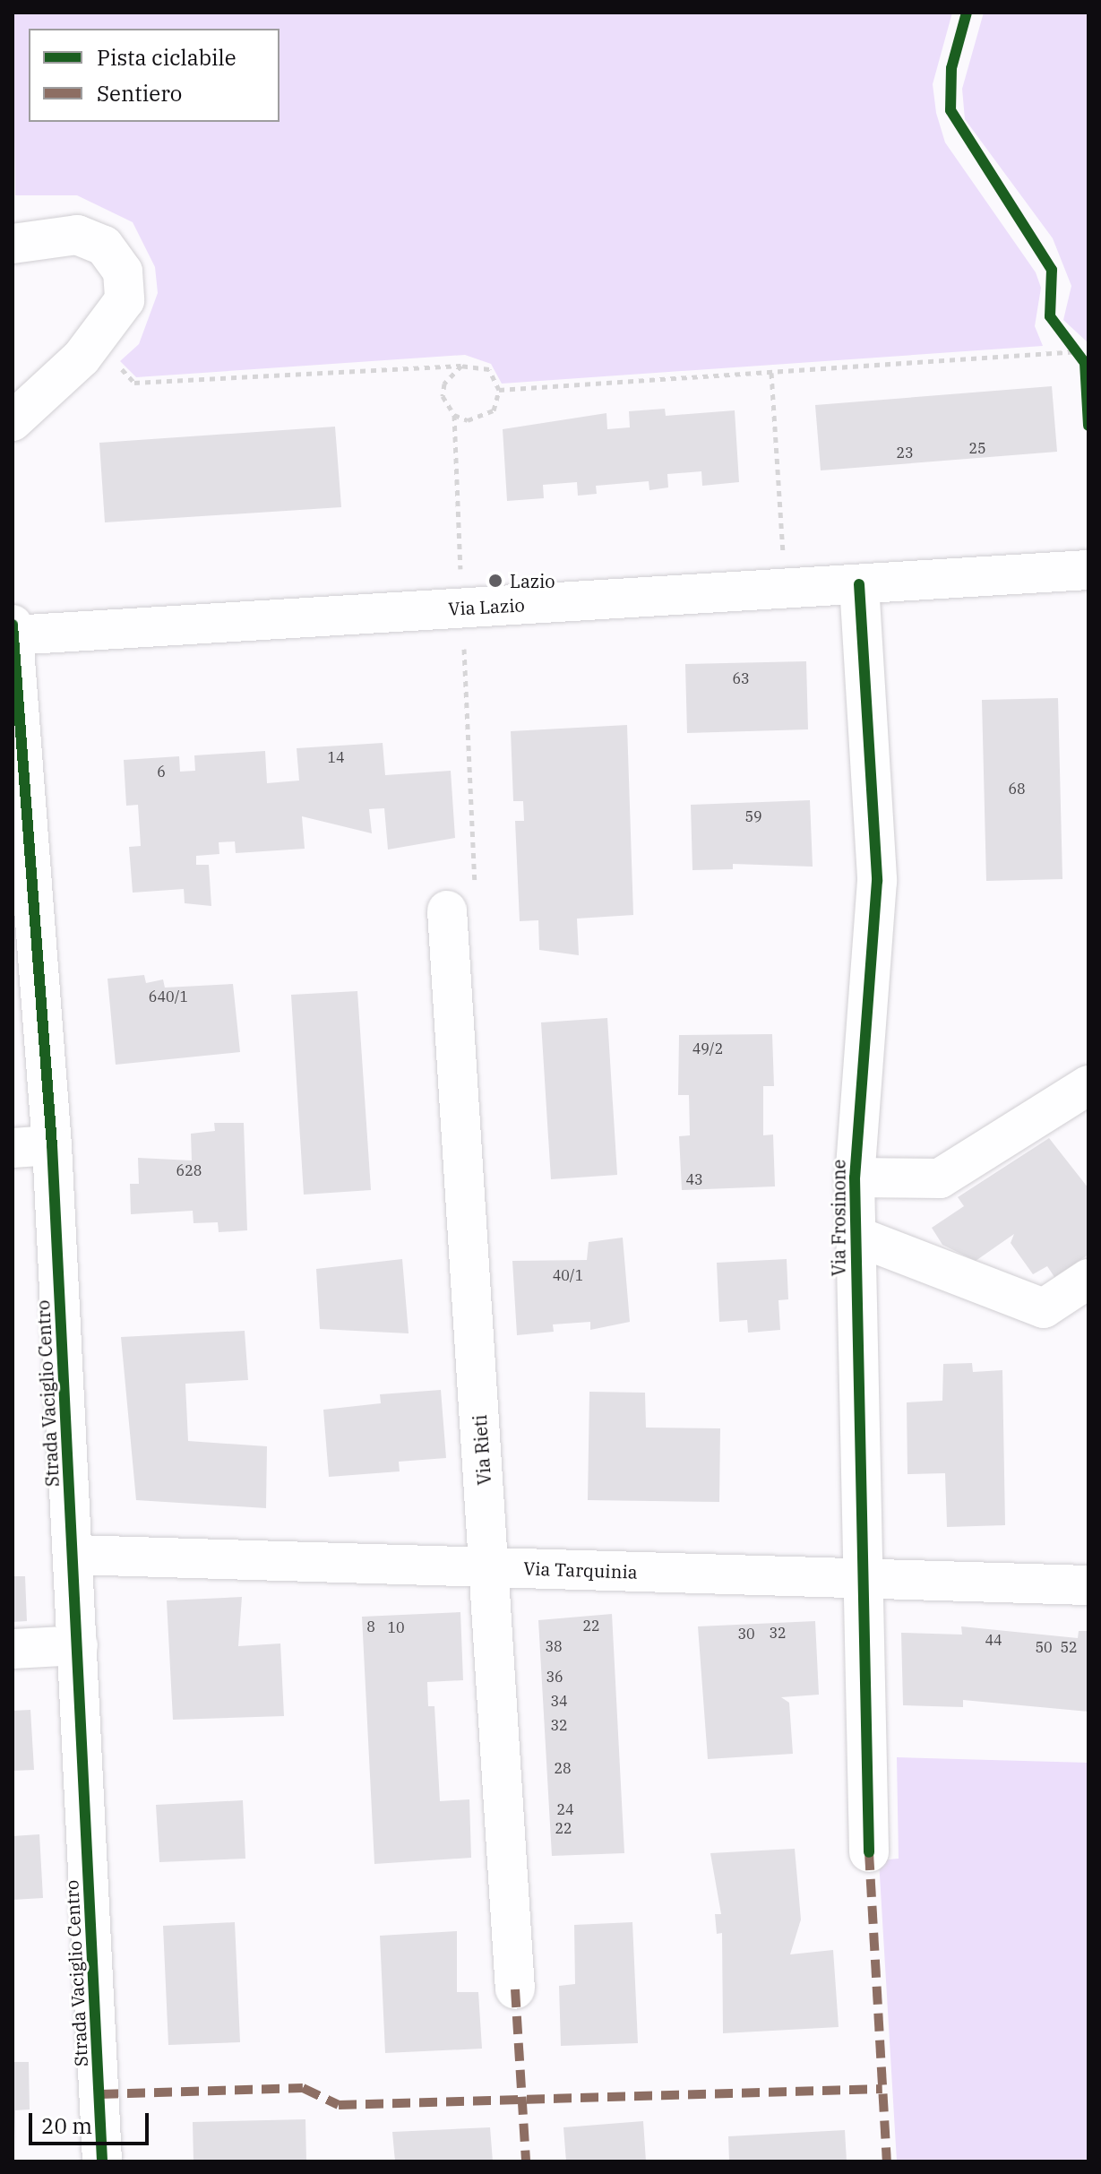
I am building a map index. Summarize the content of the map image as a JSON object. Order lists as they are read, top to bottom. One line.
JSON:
{"streets":{"street":["Via Lazio","Via Frosinone","Strada Vaciglio Centro","Via Rieti","Via Tarquinia"]},"crossings":[["Via Lazio","Via Frosinone"],["Via Lazio","Strada Vaciglio Centro"],["Via Frosinone","Via Tarquinia"],["Strada Vaciglio Centro","Via Tarquinia"],["Via Rieti","Via Tarquinia"]],"places":["Lazio"],"house_numbers":["25","23","63","14","6","68","59","640/1","49/2","628","43","40/1","22","8","10","32","30","44","38","50","52","36","34","32","28","24","22"],"legend":["Pista ciclabile","Sentiero"],"scale_bar":"20 m"}
